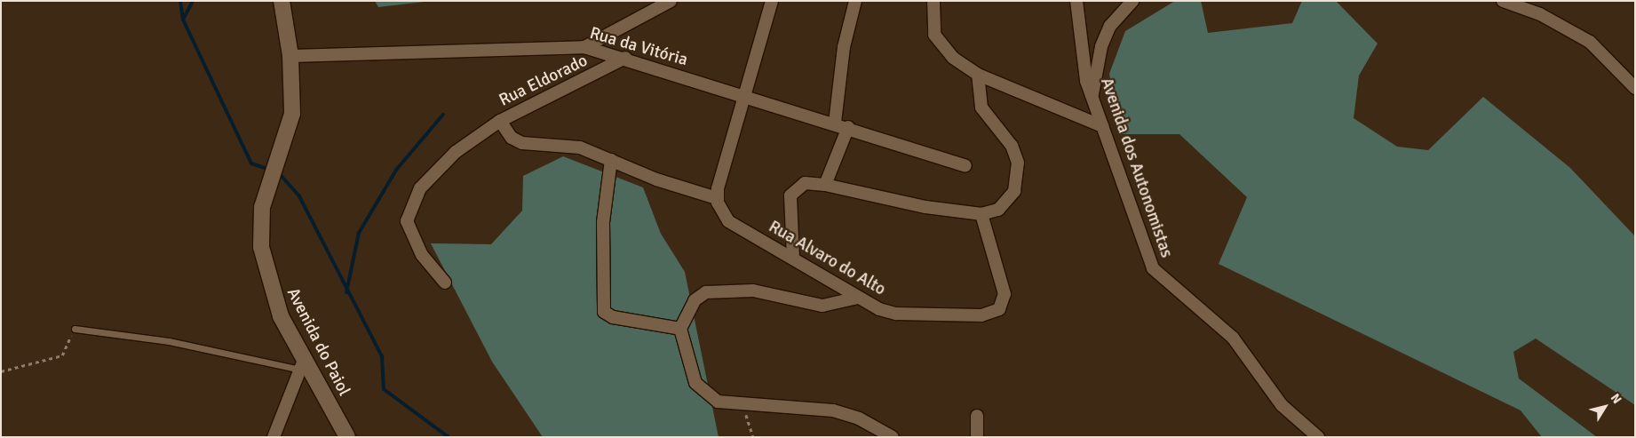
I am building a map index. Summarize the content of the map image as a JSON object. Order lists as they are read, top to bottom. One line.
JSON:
{"streets":{"street":["Rua da Vitória","Rua Eldorado","Avenida dos Autonomistas","Rua Alvaro do Alto","Avenida do Paiol"]},"crossings":[["Rua da Vitória","Rua Eldorado"],["Rua da Vitória","Avenida do Paiol"]],"north":"top right"}
